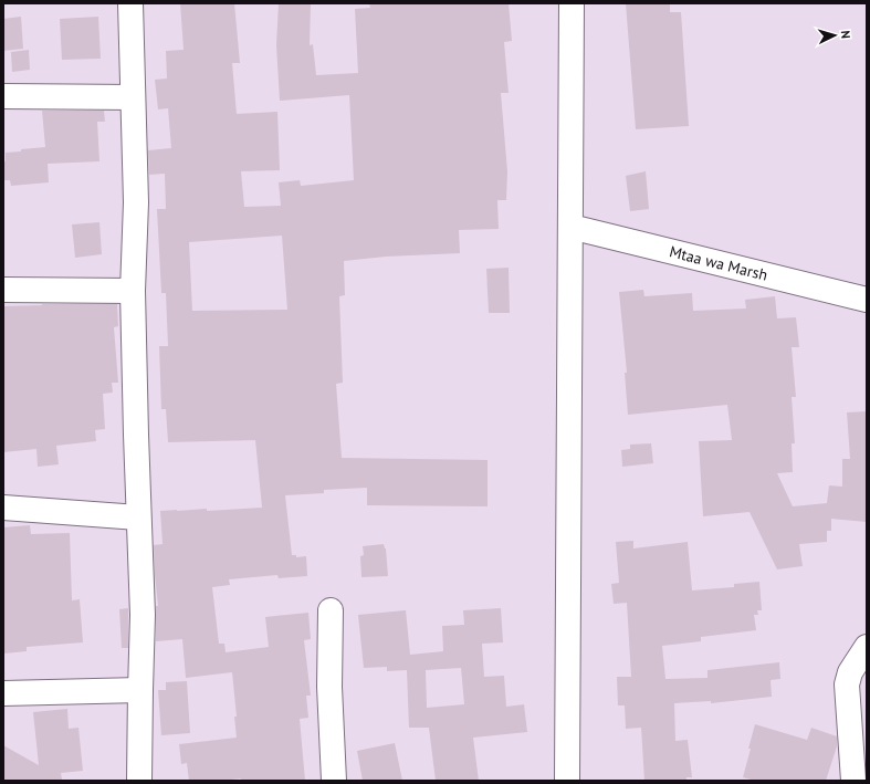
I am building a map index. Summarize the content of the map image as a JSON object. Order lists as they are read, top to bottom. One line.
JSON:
{"streets":{"street":["Mtaa wa Marsh"]},"north":"right"}
